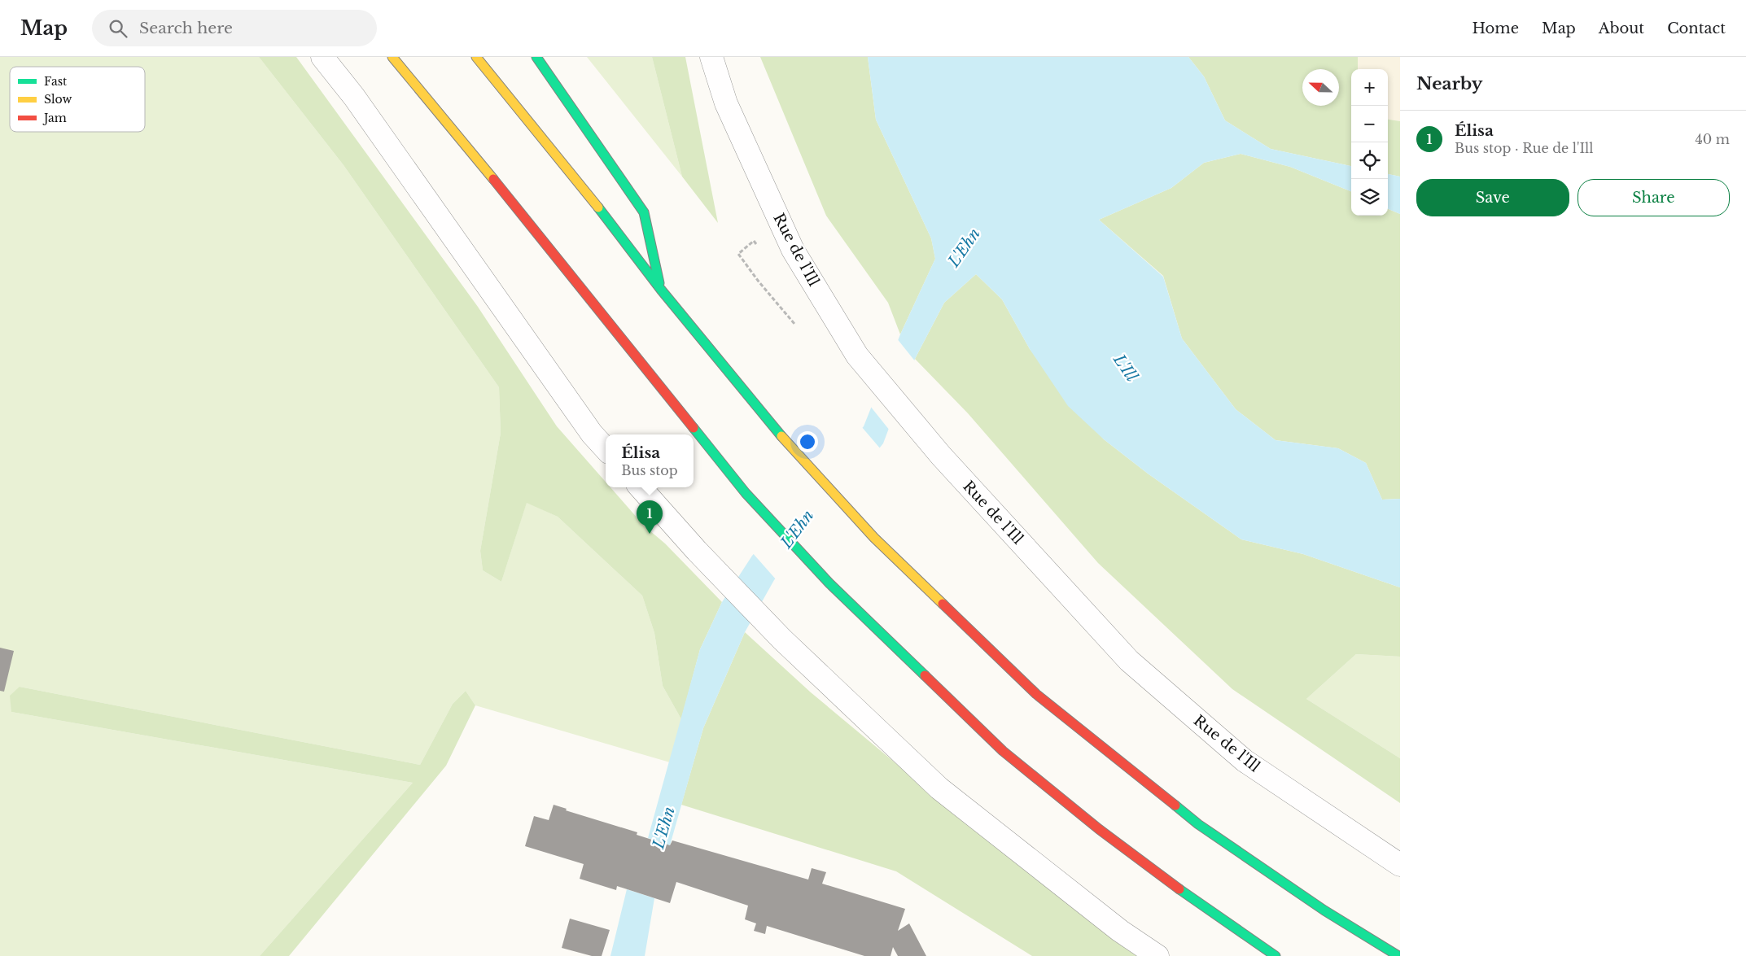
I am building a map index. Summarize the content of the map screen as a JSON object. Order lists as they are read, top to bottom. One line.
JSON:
{"streets":{"street":["Rue de l'Ill"]},"water":["L'Ehn","L'Ill"],"legend":["Fast","Slow","Jam"],"north":"left","page":{"header":"Map","search":"Search here","nav":["Home","Map","About","Contact"],"heading":"Nearby","map_buttons":["+","−"],"list":[{"mark":"1","name":"Élisa","note":"Bus stop · Rue de l'Ill","value":"40 m"}],"buttons":["Save","Share"],"popup":["Élisa","Bus stop"],"pins":"1"}}
